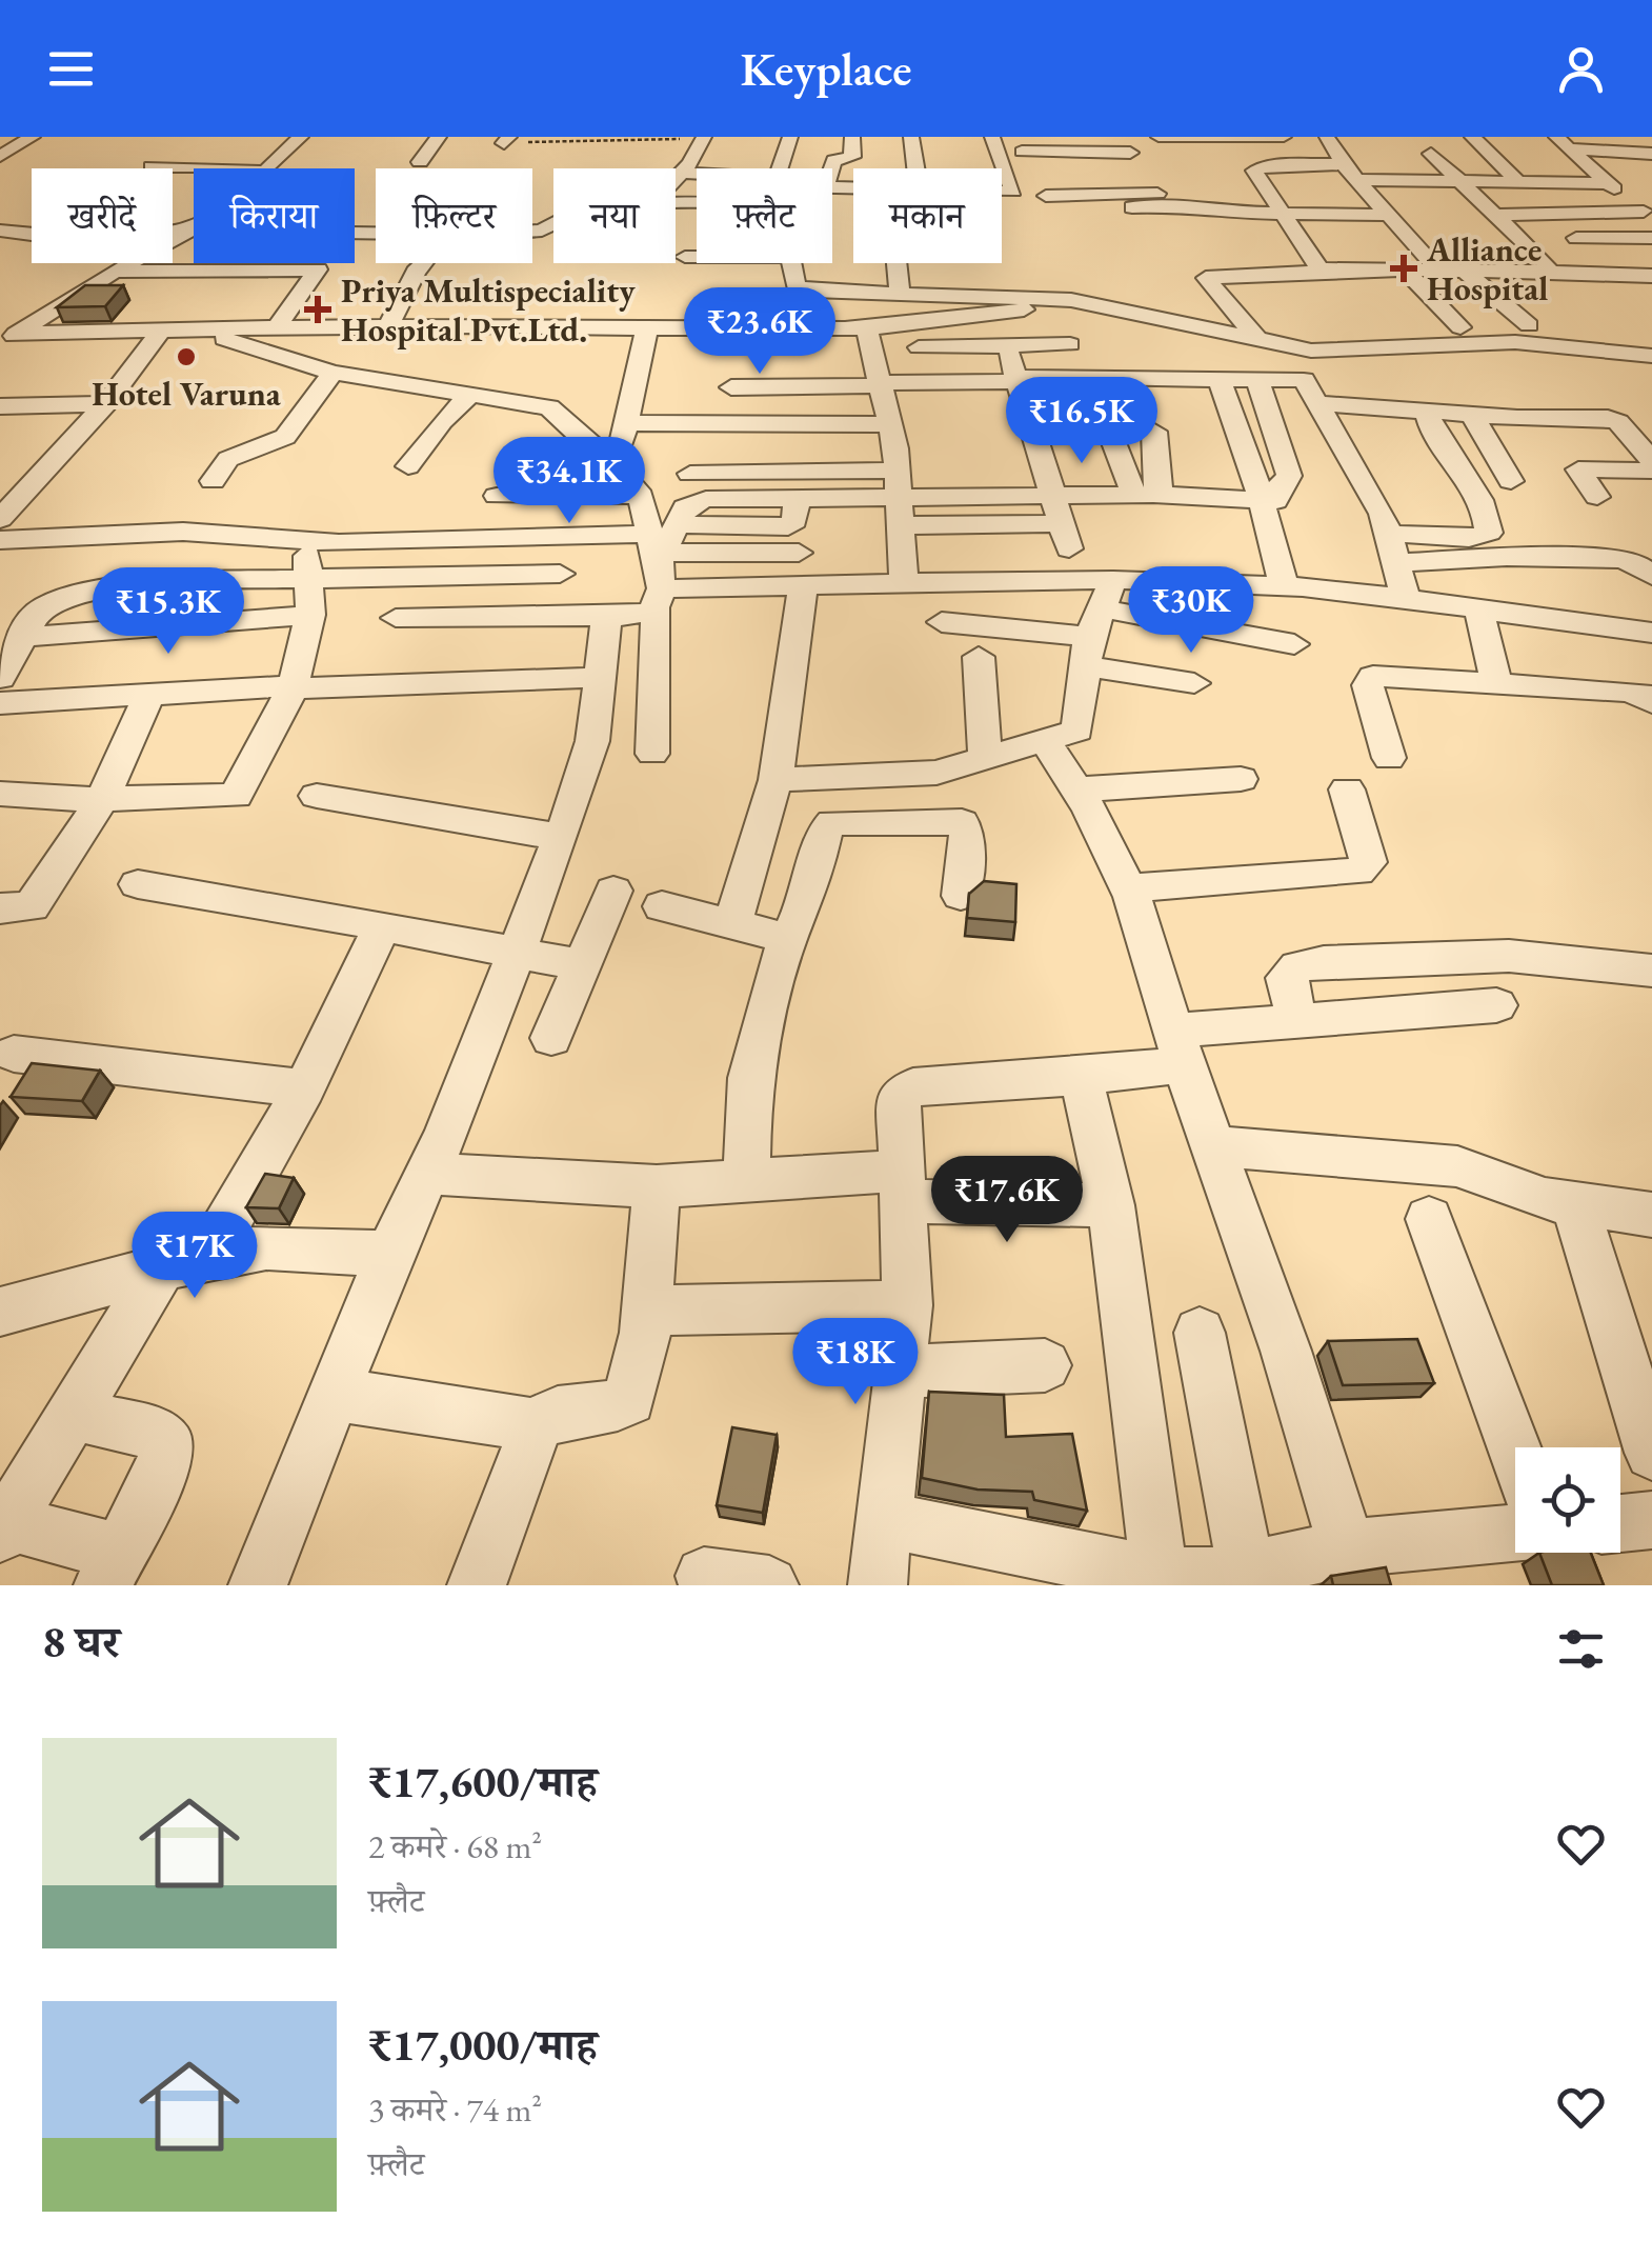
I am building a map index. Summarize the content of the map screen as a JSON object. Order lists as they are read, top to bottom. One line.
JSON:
{"places":{"health":["Alliance Hospital","Priya Multispeciality Hospital Pvt.Ltd."],"other":["Hotel Varuna"]},"page":{"header":"Keyplace","chip":["खरीदें","किराया","फ़िल्टर","नया","फ़्लैट","मकान"],"price":["₹23.6K","₹16.5K","₹34.1K","₹30K","₹15.3K","₹17.6K","₹17K","₹18K"],"heading":"8 घर","list":[{"name":"₹17,600/माह","note":"2 कमरे · 68 m² · फ़्लैट"},{"name":"₹17,000/माह","note":"3 कमरे · 74 m² · फ़्लैट"}]}}
